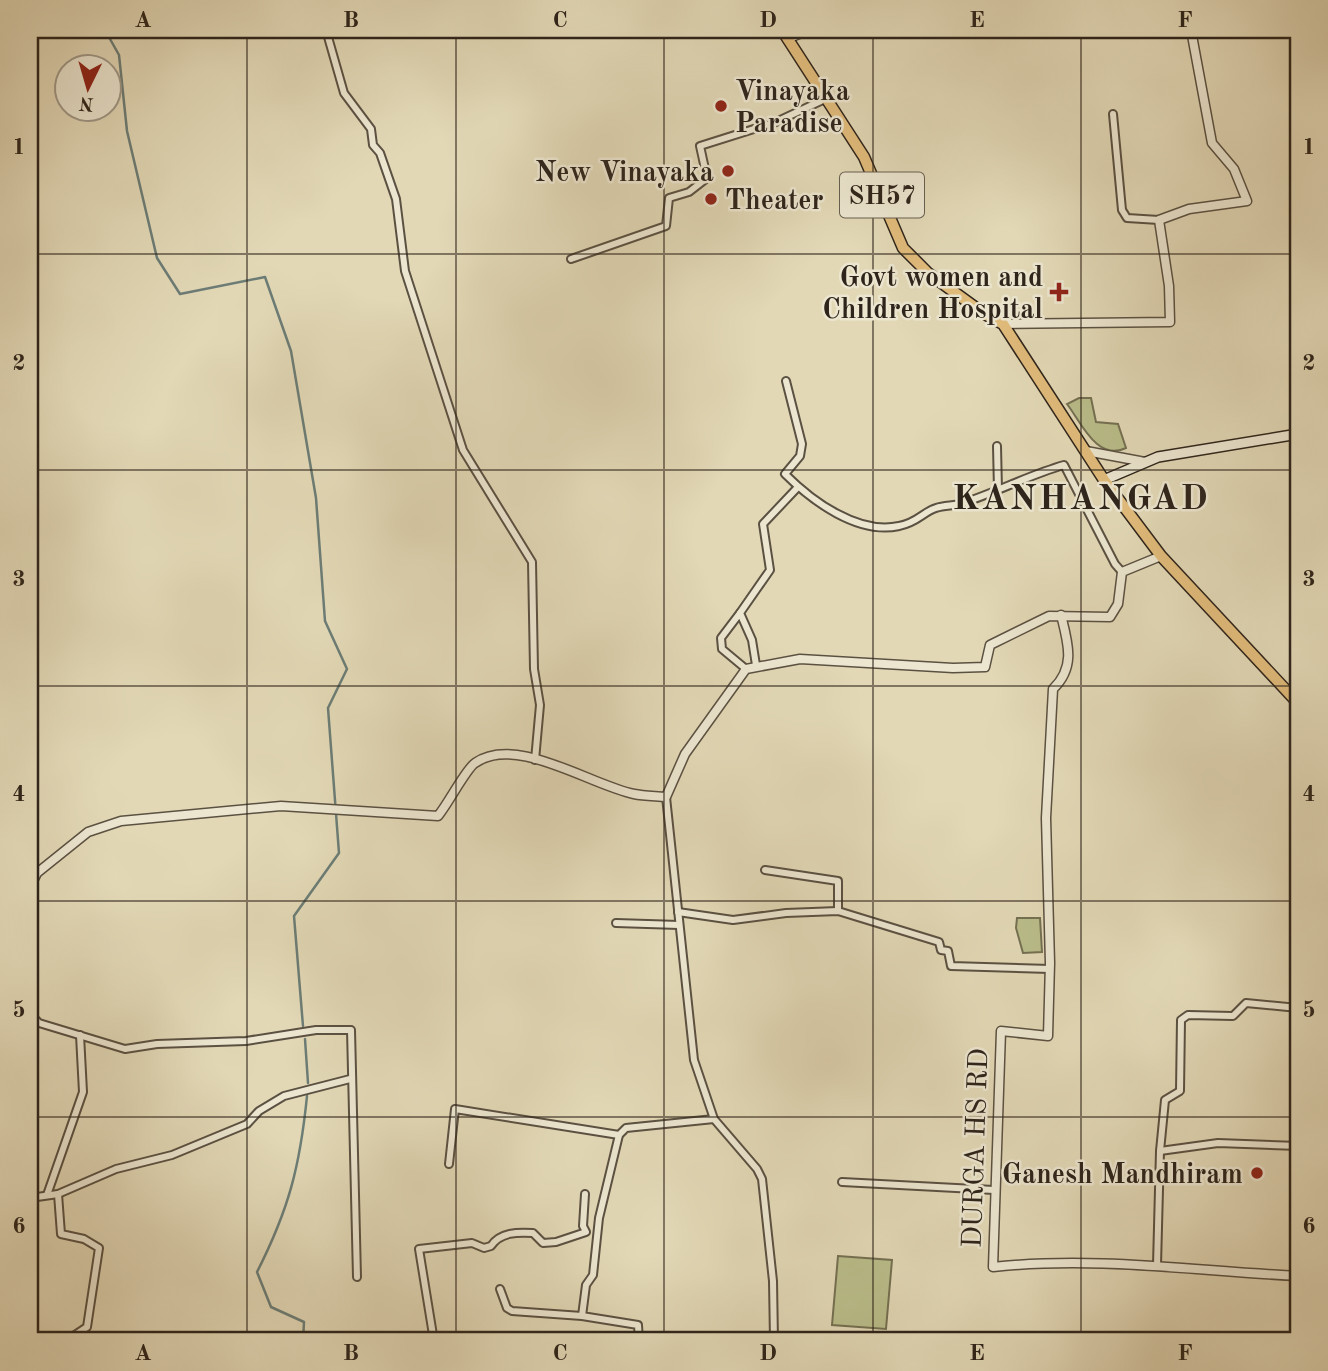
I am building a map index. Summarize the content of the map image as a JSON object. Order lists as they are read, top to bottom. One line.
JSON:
{"streets":{"main road":["SH57"],"street":["DURGA HS RD"]},"districts":["KANHANGAD"],"places":{"other":["Vinayaka Paradise","New Vinayaka","Theater","Ganesh Mandhiram"],"health":["Govt women and Children Hospital"]},"north":"bottom","grid":{"columns":["A","B","C","D","E","F"],"rows":["1","2","3","4","5","6"]}}
